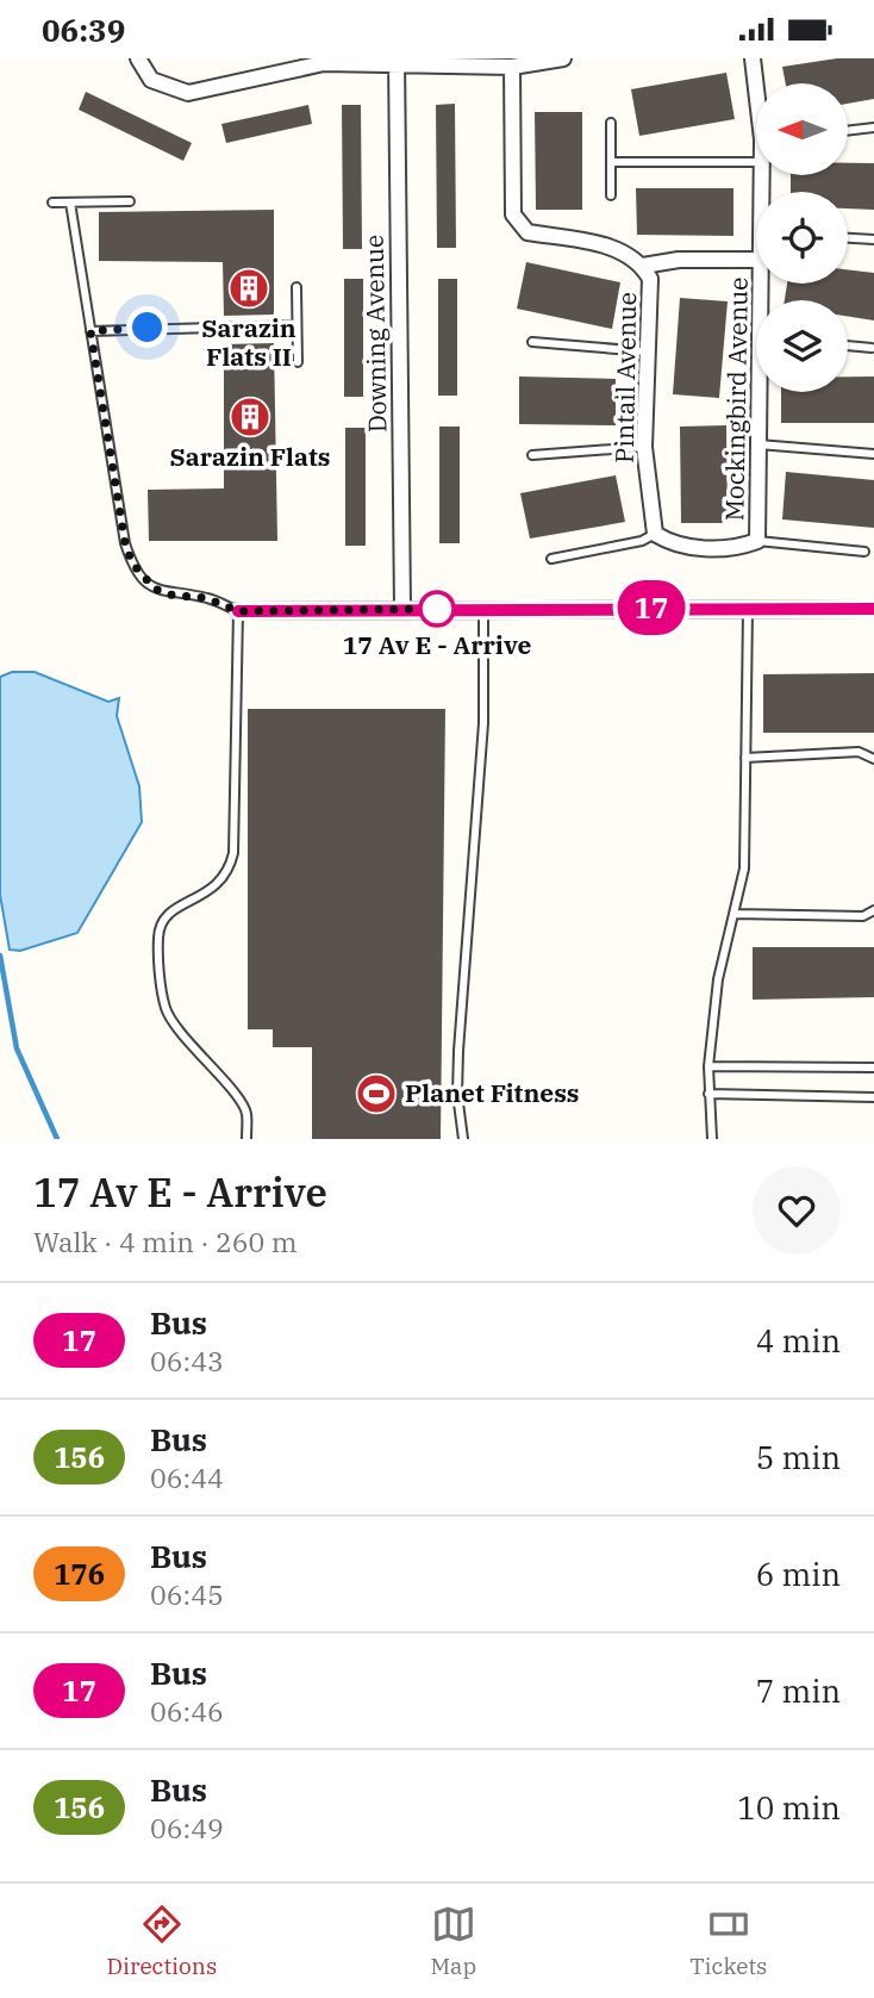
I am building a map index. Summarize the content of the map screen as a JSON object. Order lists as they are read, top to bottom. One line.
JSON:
{"streets":{"street":["Downing Avenue","Pintail Avenue","Mockingbird Avenue"]},"crossings":[["Pintail Avenue","Mockingbird Avenue"]],"places":{"building":["Sarazin Flats II","Sarazin Flats"],"other":["17 Av E - Arrive"],"sports":["Planet Fitness"]},"lines":["bus line 17"],"north":"left","page":{"status":"06:39","on_map":"17","heading":["17 Av E - Arrive","Walk · 4 min · 260 m"],"list":[{"mark":"17","name":"Bus","note":"06:43","value":"4 min"},{"mark":"156","name":"Bus","note":"06:44","value":"5 min"},{"mark":"176","name":"Bus","note":"06:45","value":"6 min"},{"mark":"17","name":"Bus","note":"06:46","value":"7 min"},{"mark":"156","name":"Bus","note":"06:49","value":"10 min"}],"tabs":["Directions","Map","Tickets"]}}
